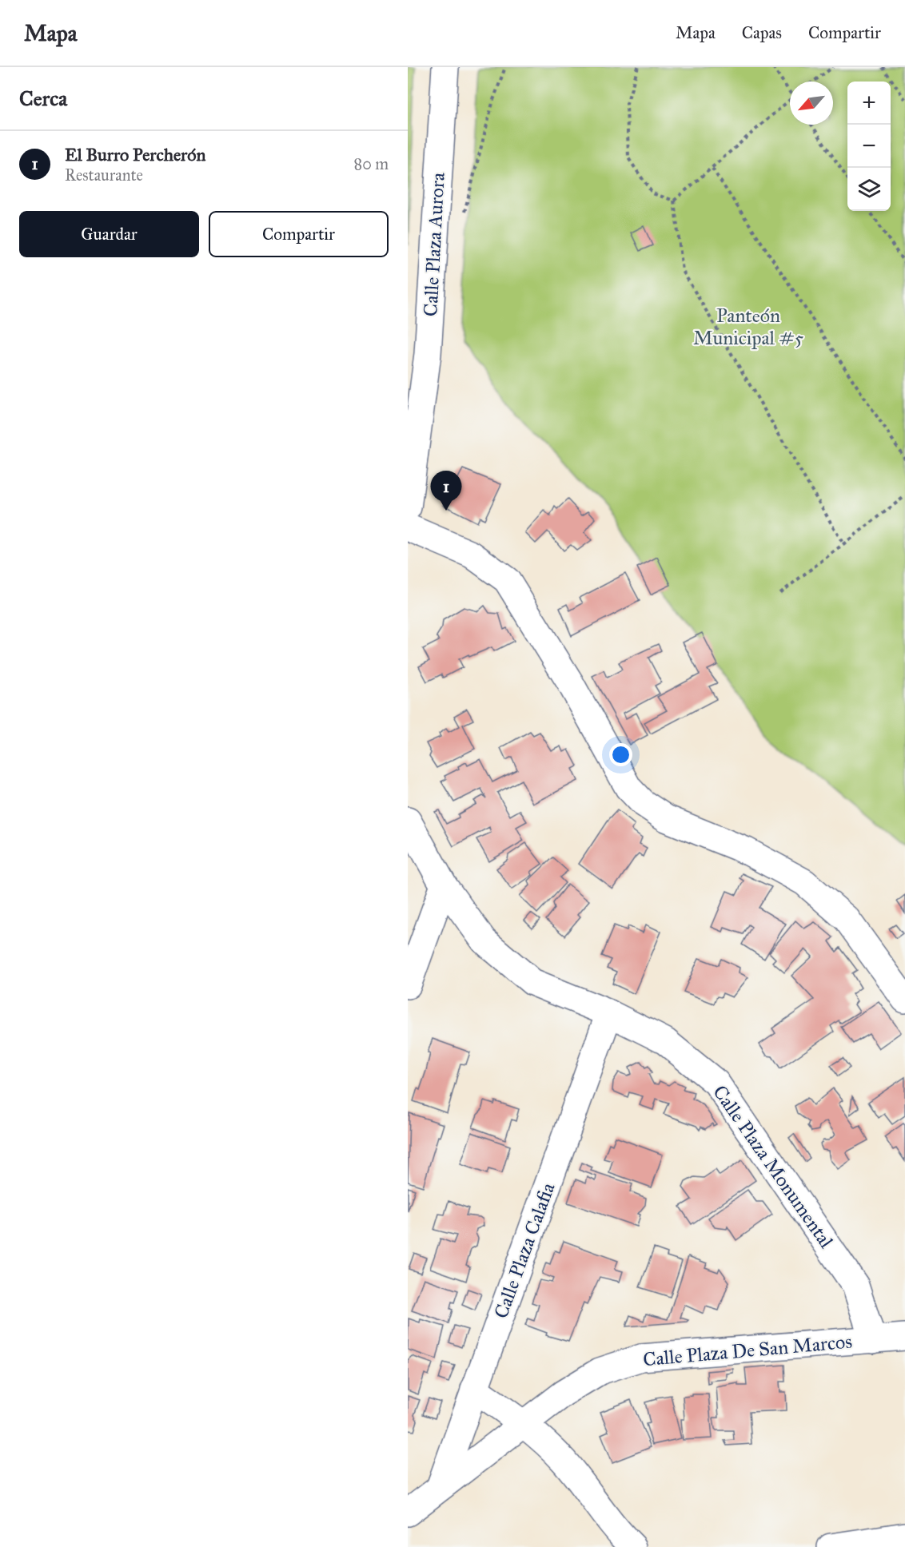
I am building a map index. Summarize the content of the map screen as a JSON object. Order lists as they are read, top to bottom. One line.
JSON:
{"streets":{"street":["Calle Plaza Aurora","Calle Plaza Monumental","Calle Plaza Calafia","Calle Plaza De San Marcos"]},"crossings":[["Calle Plaza Monumental","Calle Plaza Calafia"],["Calle Plaza Monumental","Calle Plaza De San Marcos"],["Calle Plaza Calafia","Calle Plaza De San Marcos"]],"parks":["Panteón Municipal #5"],"north":"bottom left","page":{"header":"Mapa","nav":["Mapa","Capas","Compartir"],"heading":"Cerca","map_buttons":["+","−"],"list":[{"mark":"1","name":"El Burro Percherón","note":"Restaurante","value":"80 m"}],"buttons":["Guardar","Compartir"],"pins":"1"}}
